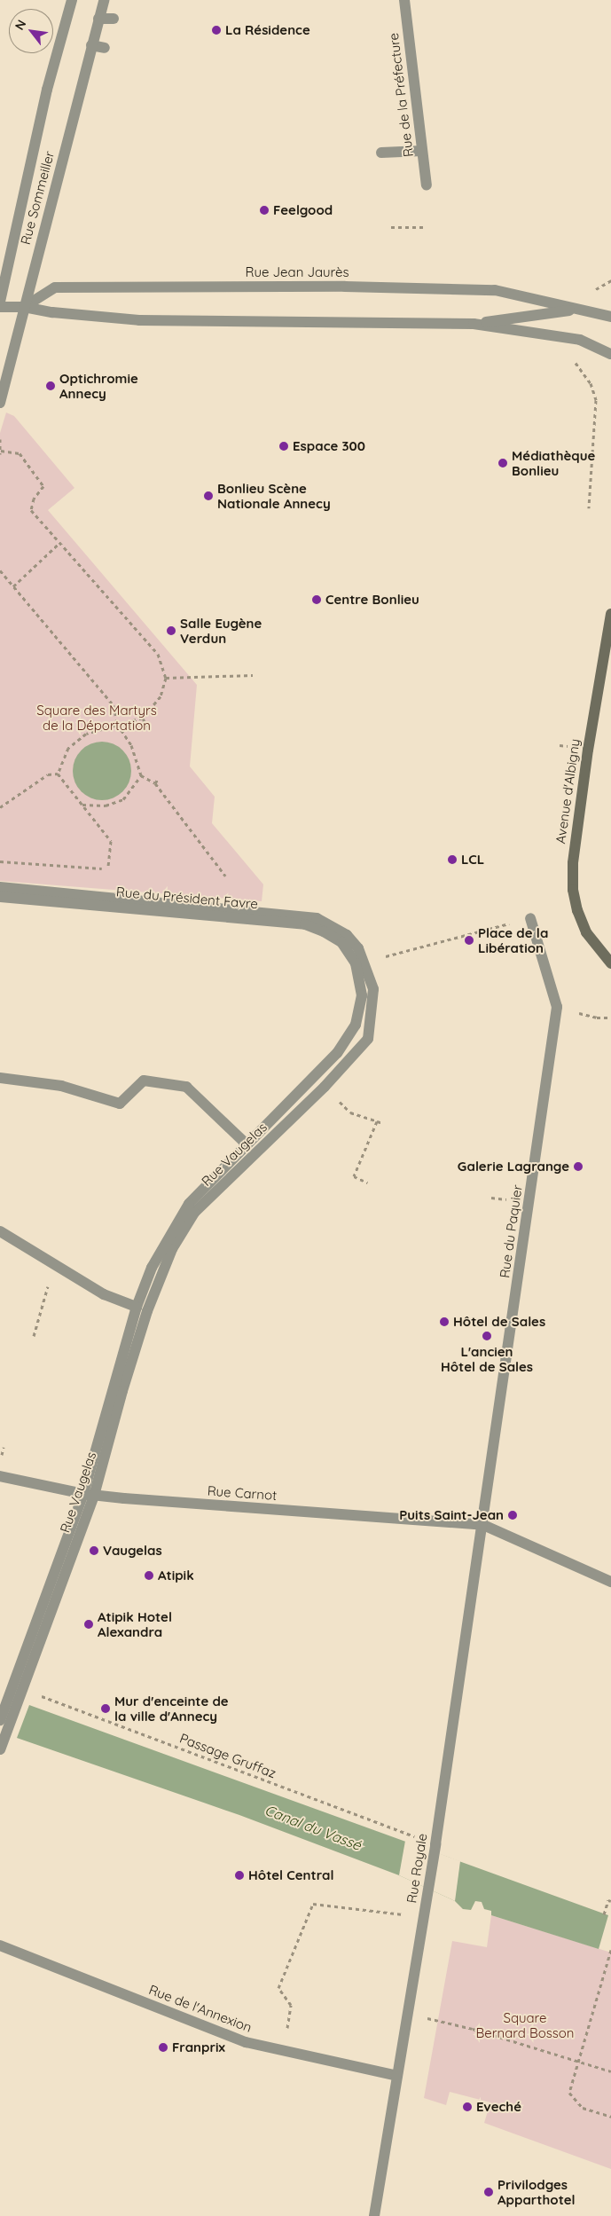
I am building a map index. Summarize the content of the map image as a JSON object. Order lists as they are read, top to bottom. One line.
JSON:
{"streets":{"main road":["Avenue d'Albigny"],"street":["Rue de la Préfecture","Rue Sommeiller","Rue Jean Jaurès","Rue du Président Favre","Rue Vaugelas","Rue du Paquier","Rue Carnot","Rue Royale","Rue de l'Annexion"],"path":["Passage Gruffaz"]},"crossings":[["Rue Sommeiller","Rue Jean Jaurès"],["Rue du Président Favre","Rue Vaugelas"],["Rue Vaugelas","Rue Carnot"],["Rue Vaugelas","Passage Gruffaz"],["Rue du Paquier","Rue Carnot"],["Rue du Paquier","Rue Royale"],["Rue Carnot","Rue Royale"],["Passage Gruffaz","Rue Royale"],["Rue Royale","Rue de l'Annexion"]],"water":["Canal du Vassé"],"parks":["Square des Martyrs de la Déportation","Square Bernard Bosson"],"places":["La Résidence","Feelgood","Optichromie Annecy","Espace 300","Médiathèque Bonlieu","Bonlieu Scène Nationale Annecy","Centre Bonlieu","Salle Eugène Verdun","LCL","Place de la Libération","Galerie Lagrange","Hôtel de Sales","L'ancien Hôtel de Sales","Puits Saint-Jean","Vaugelas","Atipik","Atipik Hotel Alexandra","Mur d'enceinte de la ville d'Annecy","Hôtel Central","Franprix","Eveché","Privilodges Apparthotel"],"north":"top left"}
